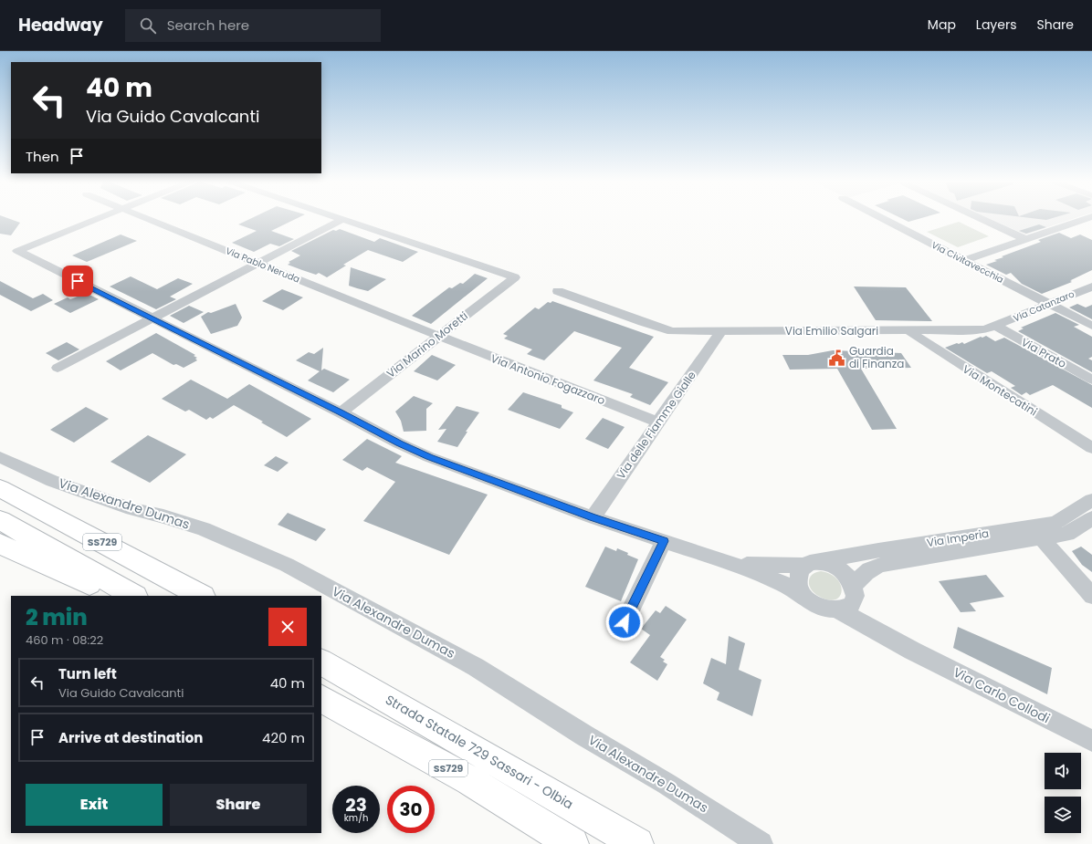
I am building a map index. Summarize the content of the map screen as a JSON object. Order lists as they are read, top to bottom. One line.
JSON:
{"streets":{"highway":["SS729","Strada Statale 729 Sassari - Olbia"],"street":["Via Civitavecchia","Via Pablo Neruda","Via Catanzaro","Via Emilio Salgari","Via Marino Moretti","Via Prato","Via Antonio Fogazzaro","Via Montecatini","Via delle Fiamme Gialle","Via Alexandre Dumas","Via Imperia","Via Carlo Collodi"]},"crossings":[["Via Civitavecchia","Via Catanzaro"],["Via Pablo Neruda","Via Marino Moretti"],["Via Pablo Neruda","Via Antonio Fogazzaro"],["Via Catanzaro","Via Emilio Salgari"],["Via Catanzaro","Via Prato"],["Via Emilio Salgari","Via Prato"],["Via Emilio Salgari","Via Montecatini"],["Via Emilio Salgari","Via delle Fiamme Gialle"],["Via Marino Moretti","Via Antonio Fogazzaro"],["Via Antonio Fogazzaro","Via delle Fiamme Gialle"],["Via Imperia","Via Carlo Collodi"]],"places":{"public building":["Guardia di Finanza"]},"page":{"header":"Headway","search":"Search here","nav":["Map","Layers","Share"],"turn":["40 m","Via Guido Cavalcanti"],"then":"Then","heading":["2 min","460 m · 08:22"],"list":[{"name":"Turn left","note":"Via Guido Cavalcanti","value":"40 m"},{"name":"Arrive at destination","value":"420 m"}],"buttons":["Exit","Share"],"speed":"23 km/h","limit":"30"}}
